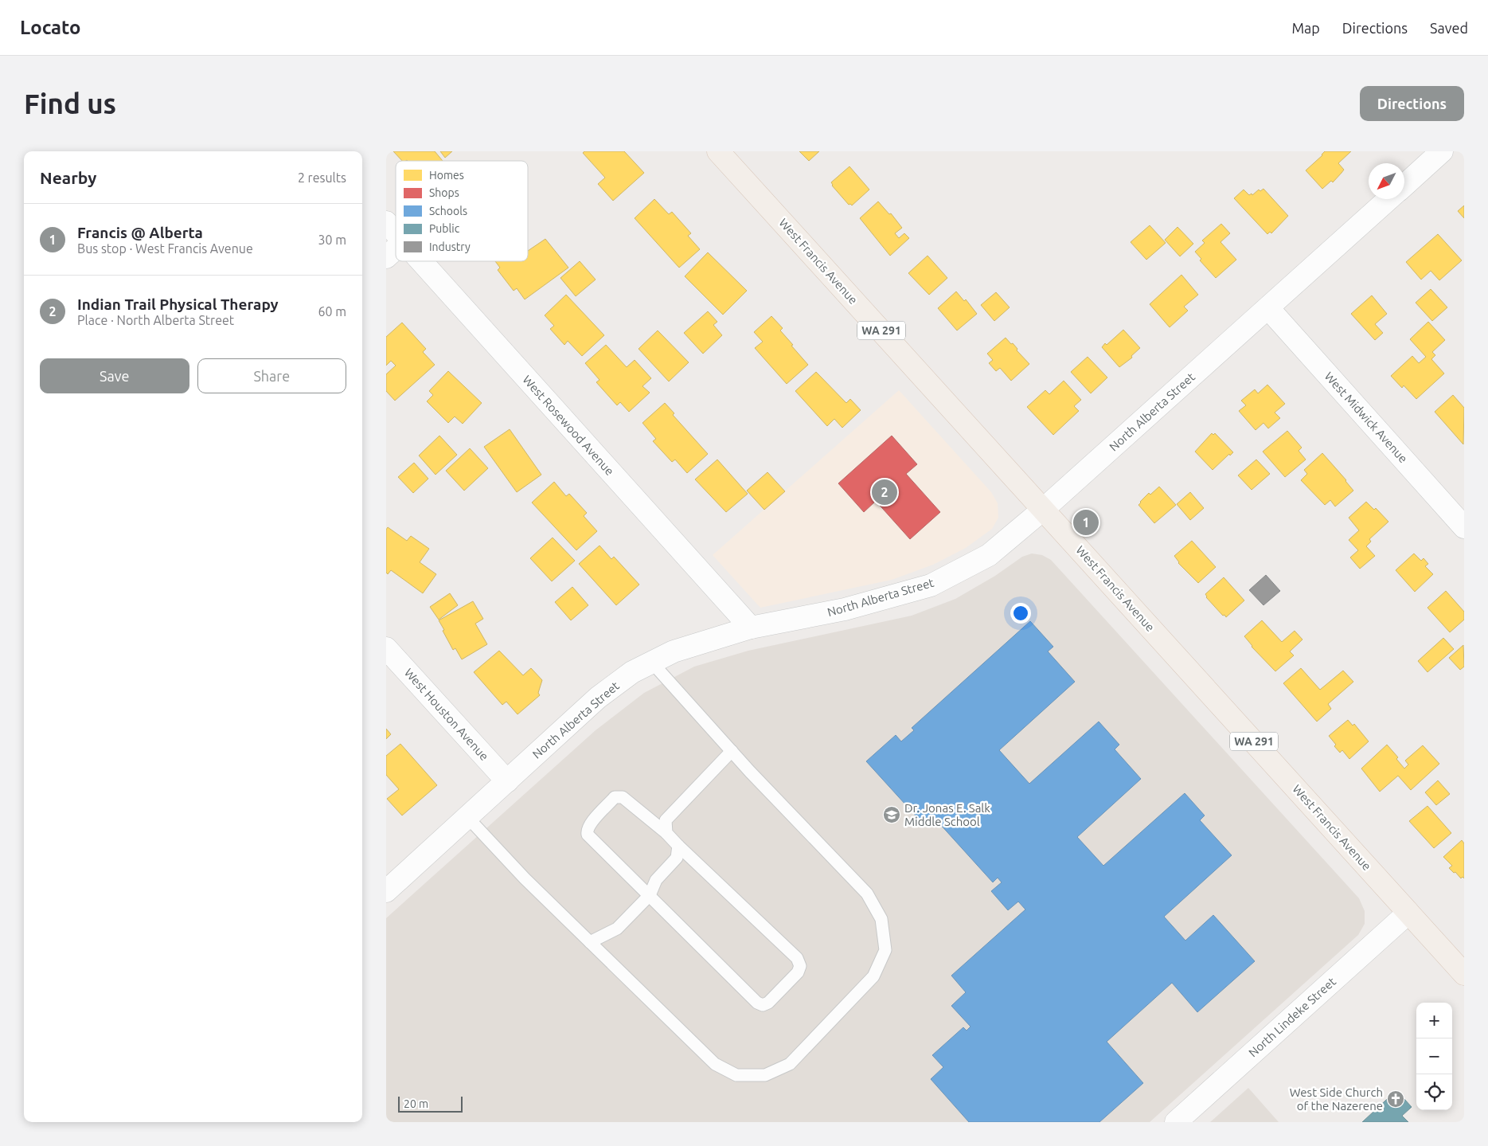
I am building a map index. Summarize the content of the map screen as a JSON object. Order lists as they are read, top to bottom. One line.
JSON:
{"streets":{"main road":["West Francis Avenue","WA 291"],"street":["North Alberta Street","West Midwick Avenue","West Rosewood Avenue","West Houston Avenue","North Lindeke Street"]},"crossings":[["West Francis Avenue","North Alberta Street"],["West Francis Avenue","North Lindeke Street"],["North Alberta Street","West Midwick Avenue"],["North Alberta Street","West Rosewood Avenue"],["North Alberta Street","West Houston Avenue"]],"places":{"school or university":["Dr. Jonas E. Salk Middle School"],"church":["West Side Church of the Nazerene"]},"legend":["Homes","Shops","Schools","Public","Industry"],"scale_bar":"20 m","north":"bottom left","page":{"header":"Locato","nav":["Map","Directions","Saved"],"buttons":["Directions",["Save","Share"]],"title":"Find us","heading":["Nearby","2 results"],"list":[{"mark":"1","name":"Francis @ Alberta","note":"Bus stop · West Francis Avenue","value":"30 m"},{"mark":"2","name":"Indian Trail Physical Therapy","note":"Place · North Alberta Street","value":"60 m"}],"pins":["2","1"],"map_buttons":["+","−"],"scale":"20 m"}}
